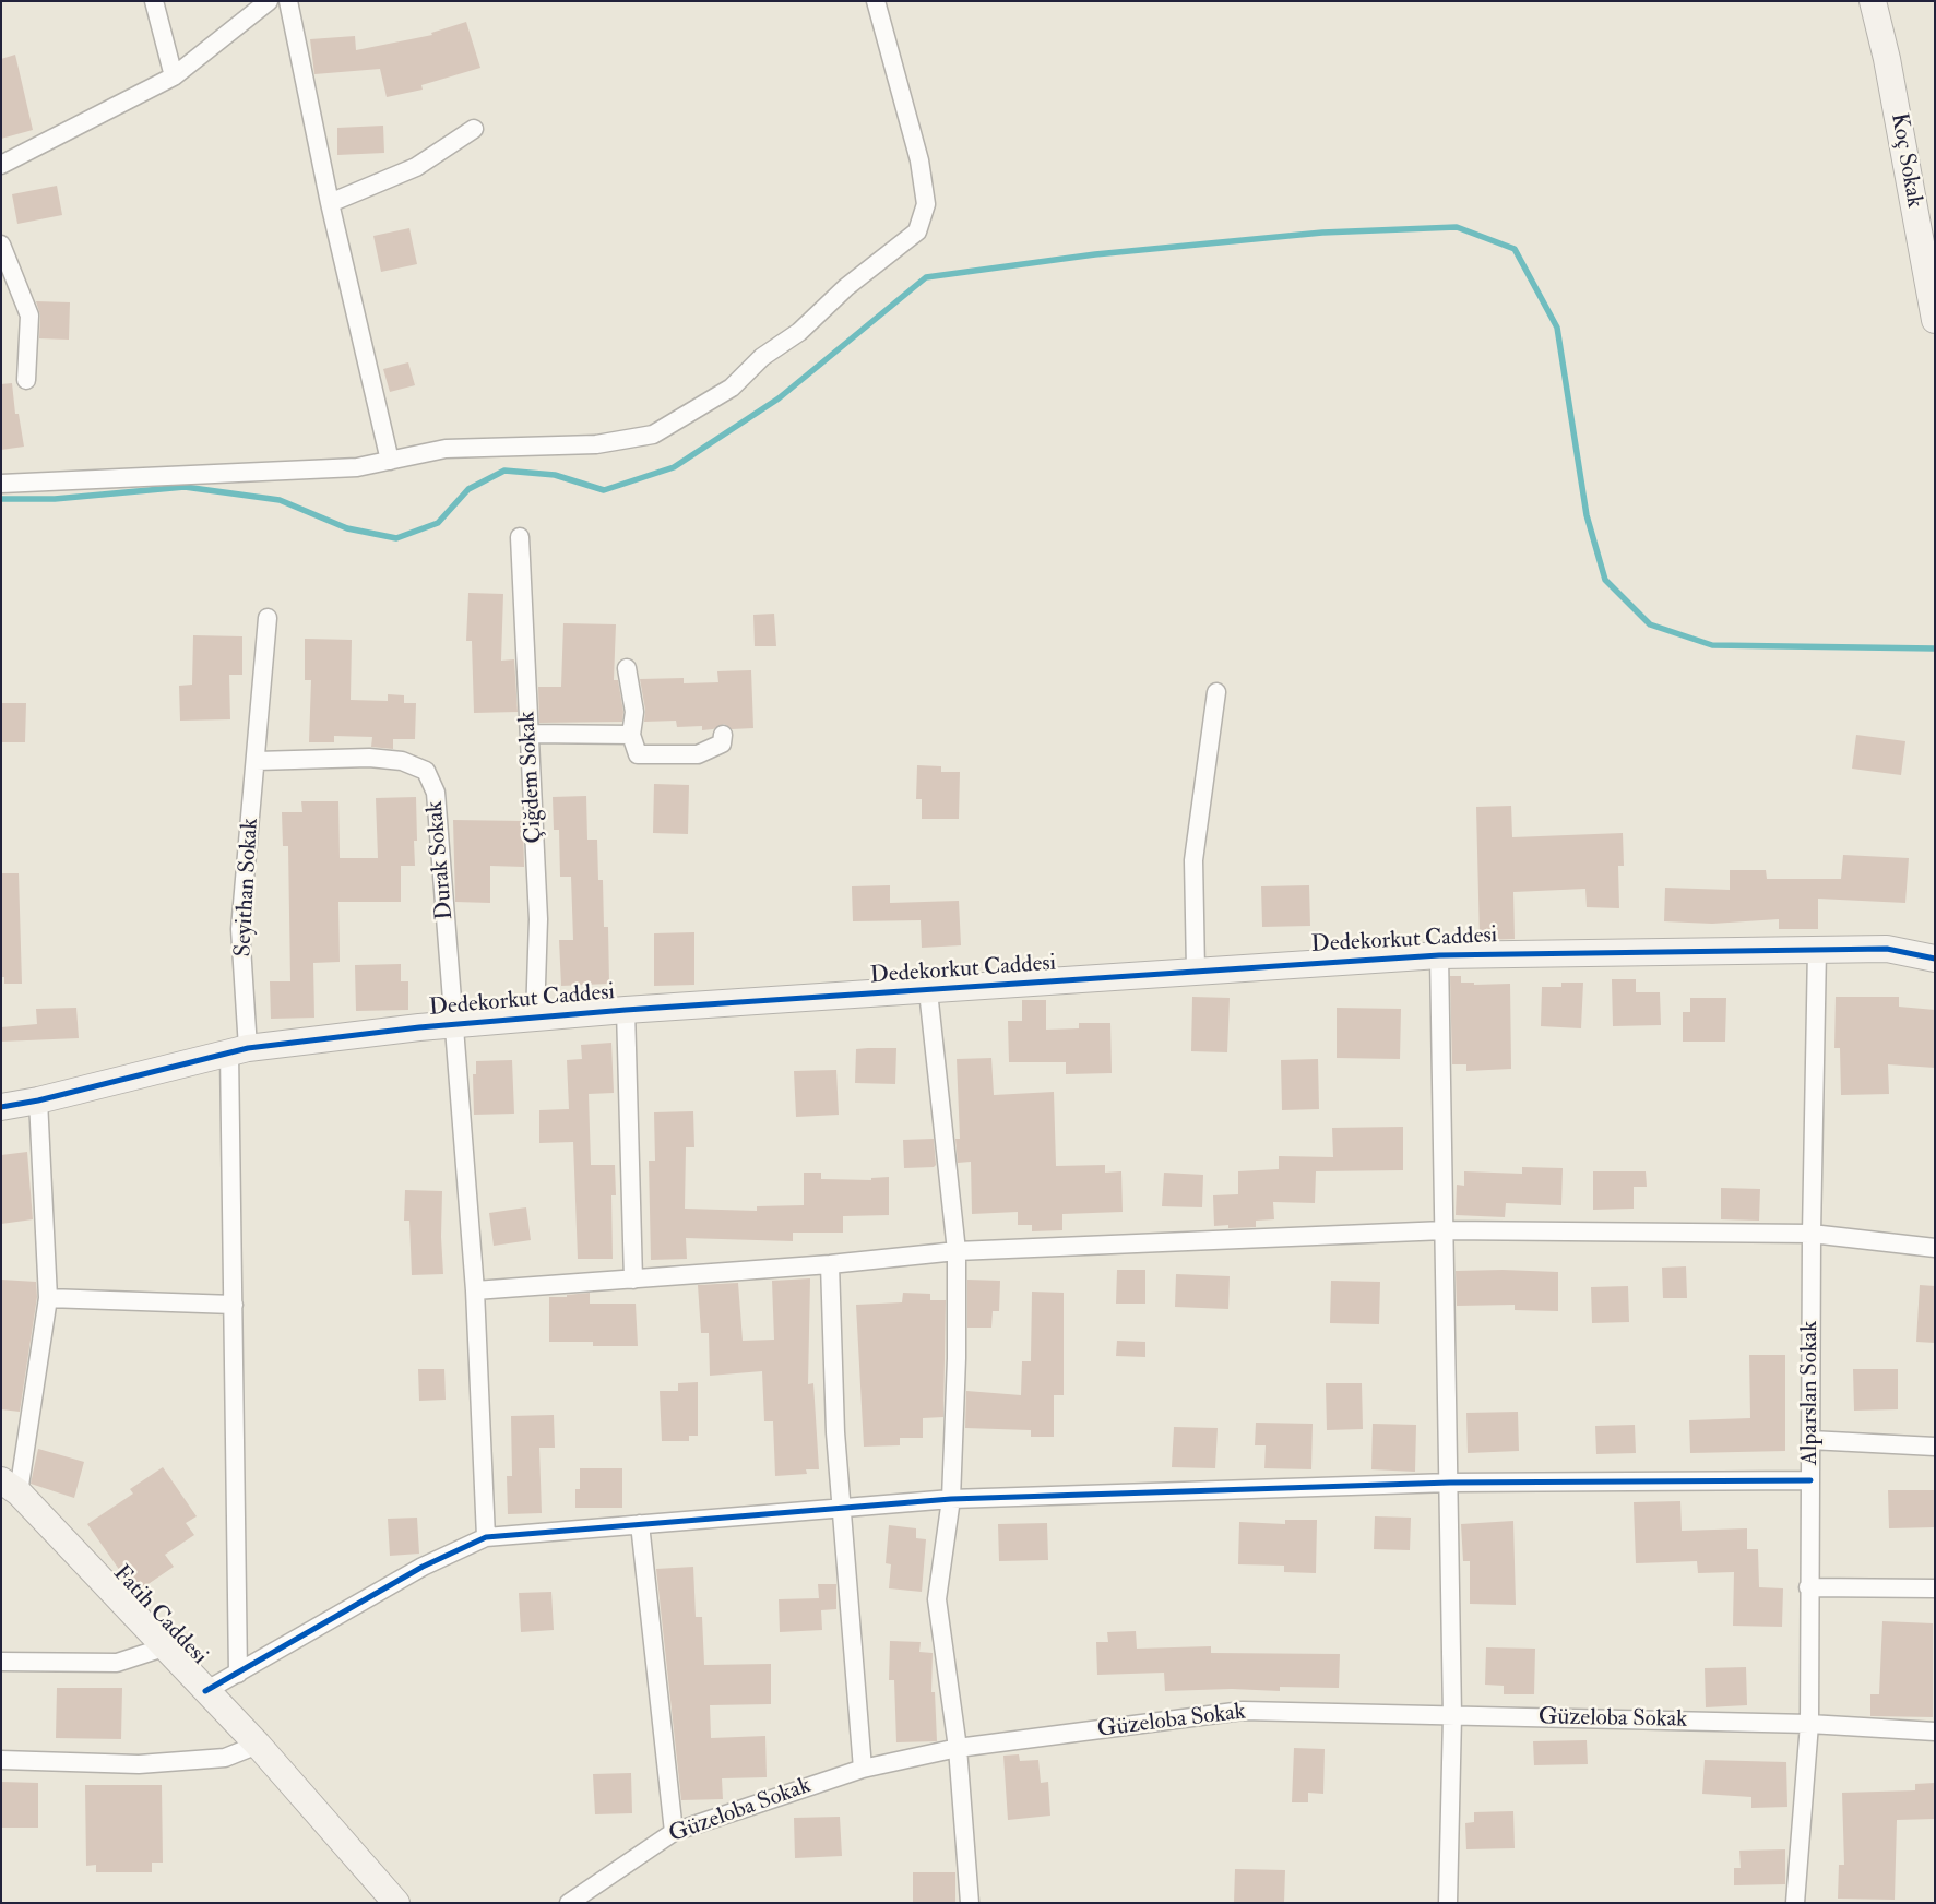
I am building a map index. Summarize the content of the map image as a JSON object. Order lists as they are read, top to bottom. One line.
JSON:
{"streets":{"street":["Koç Sokak","Çiğdem Sokak","Durak Sokak","Seyithan Sokak","Dedekorkut Caddesi","Alparslan Sokak","Fatih Caddesi","Güzeloba Sokak"]},"crossings":[["Çiğdem Sokak","Dedekorkut Caddesi"],["Durak Sokak","Seyithan Sokak"],["Durak Sokak","Dedekorkut Caddesi"],["Seyithan Sokak","Dedekorkut Caddesi"],["Dedekorkut Caddesi","Alparslan Sokak"],["Alparslan Sokak","Güzeloba Sokak"]]}
